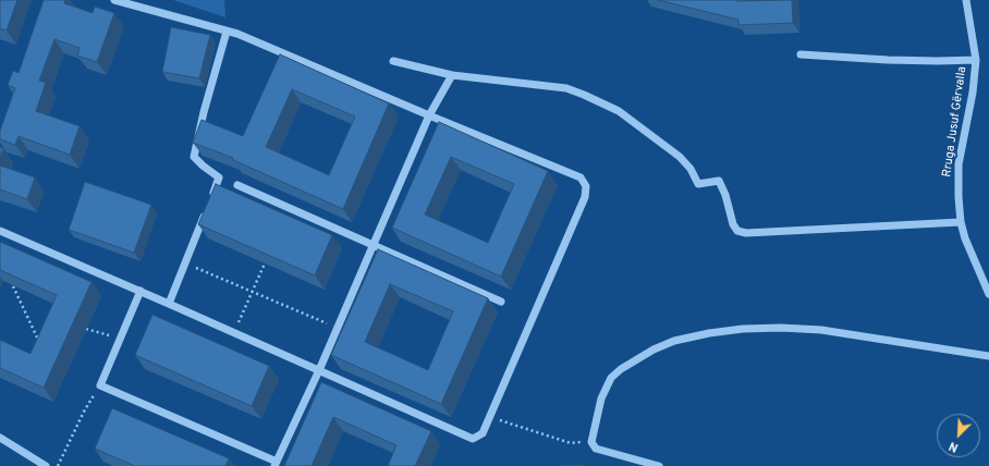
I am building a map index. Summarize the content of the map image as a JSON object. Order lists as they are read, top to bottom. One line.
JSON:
{"streets":{"street":["Rruga Jusuf Gërvalla"]},"north":"bottom left"}
